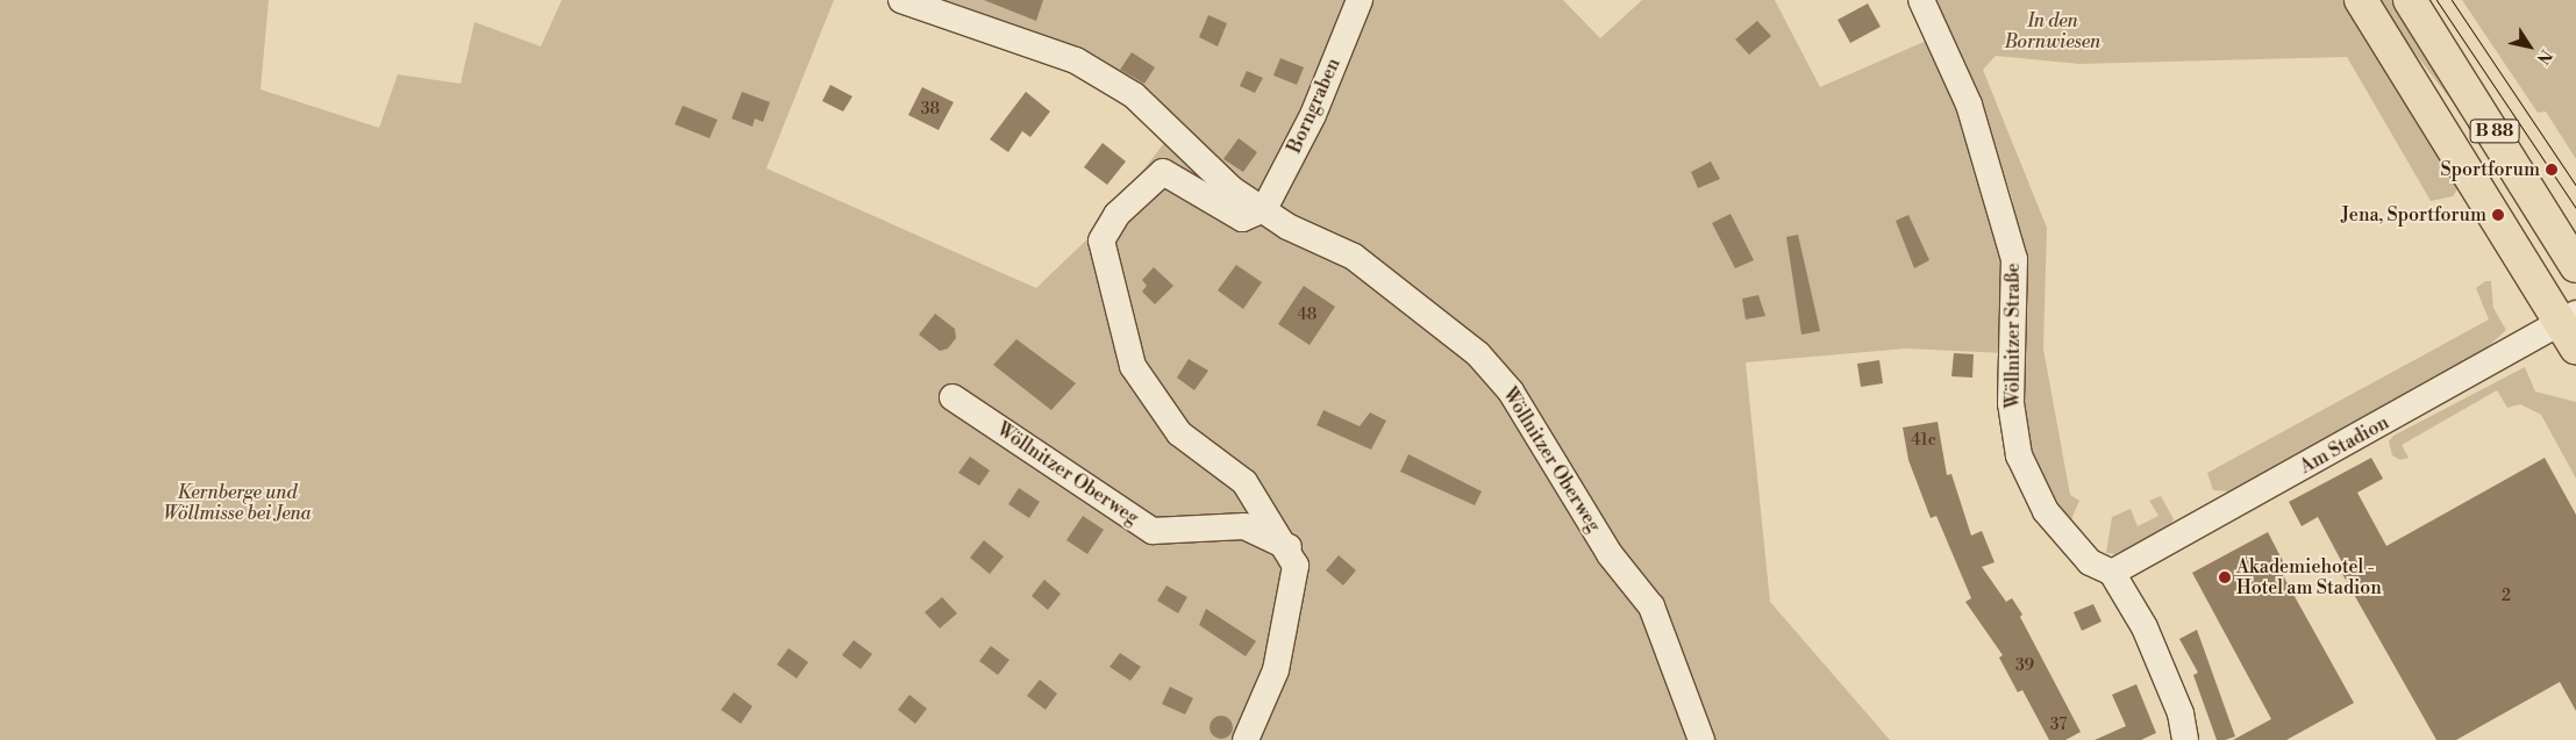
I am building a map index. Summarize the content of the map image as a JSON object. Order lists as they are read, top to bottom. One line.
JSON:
{"streets":{"main road":["B 88"],"street":["Borngraben","Wöllnitzer Straße","Am Stadion","Wöllnitzer Oberweg"]},"crossings":[["Borngraben","Wöllnitzer Oberweg"],["B 88","Am Stadion"],["Wöllnitzer Straße","Am Stadion"]],"parks":["In den Bornwiesen","Kernberge und Wöllmisse bei Jena"],"places":["Sportforum","Jena, Sportforum","Akademiehotel - Hotel am Stadion"],"house_numbers":["38","48","41c","2","39","37"],"north":"bottom right"}
